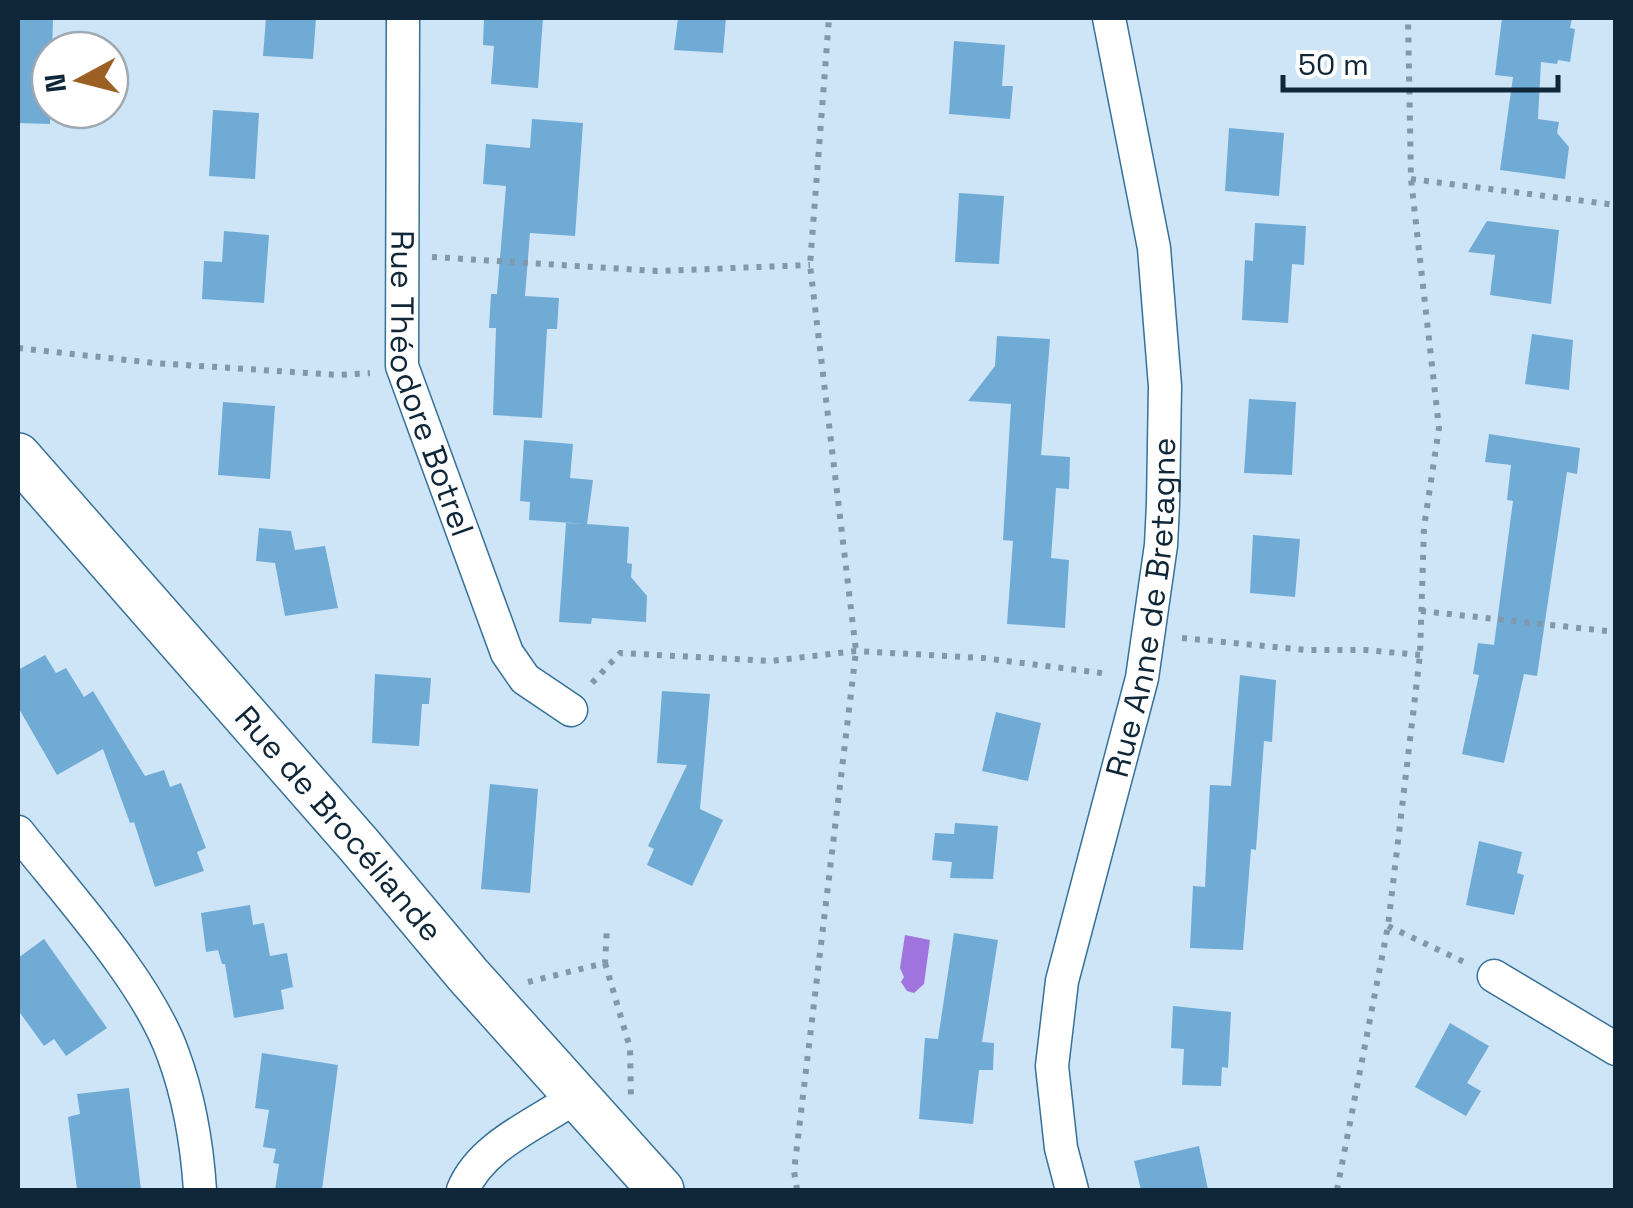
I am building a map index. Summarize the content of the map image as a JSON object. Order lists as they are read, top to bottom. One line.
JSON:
{"streets":{"street":["Rue Théodore Botrel","Rue Anne de Bretagne","Rue de Brocéliande"]},"scale_bar":"50 m","north":"left"}
